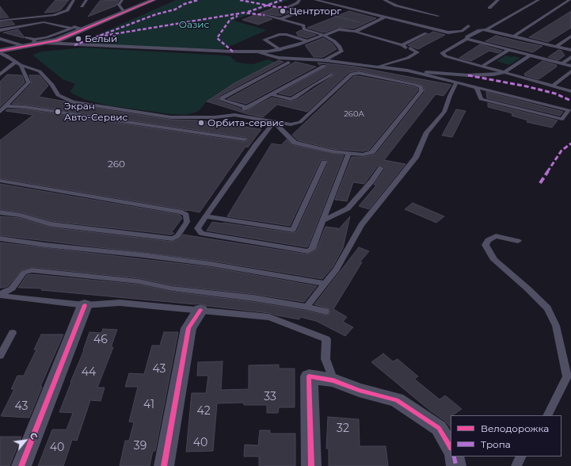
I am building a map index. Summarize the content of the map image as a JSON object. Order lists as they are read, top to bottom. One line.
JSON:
{"parks":["Оазис"],"places":["Центрторг","Белый","Экран Авто-Сервис","Орбита-сервис"],"house_numbers":["260А","260","46","43","44","33","41","43","42","32","40","39","40"],"legend":["Велодорожка","Тропа"],"north":"top right"}
